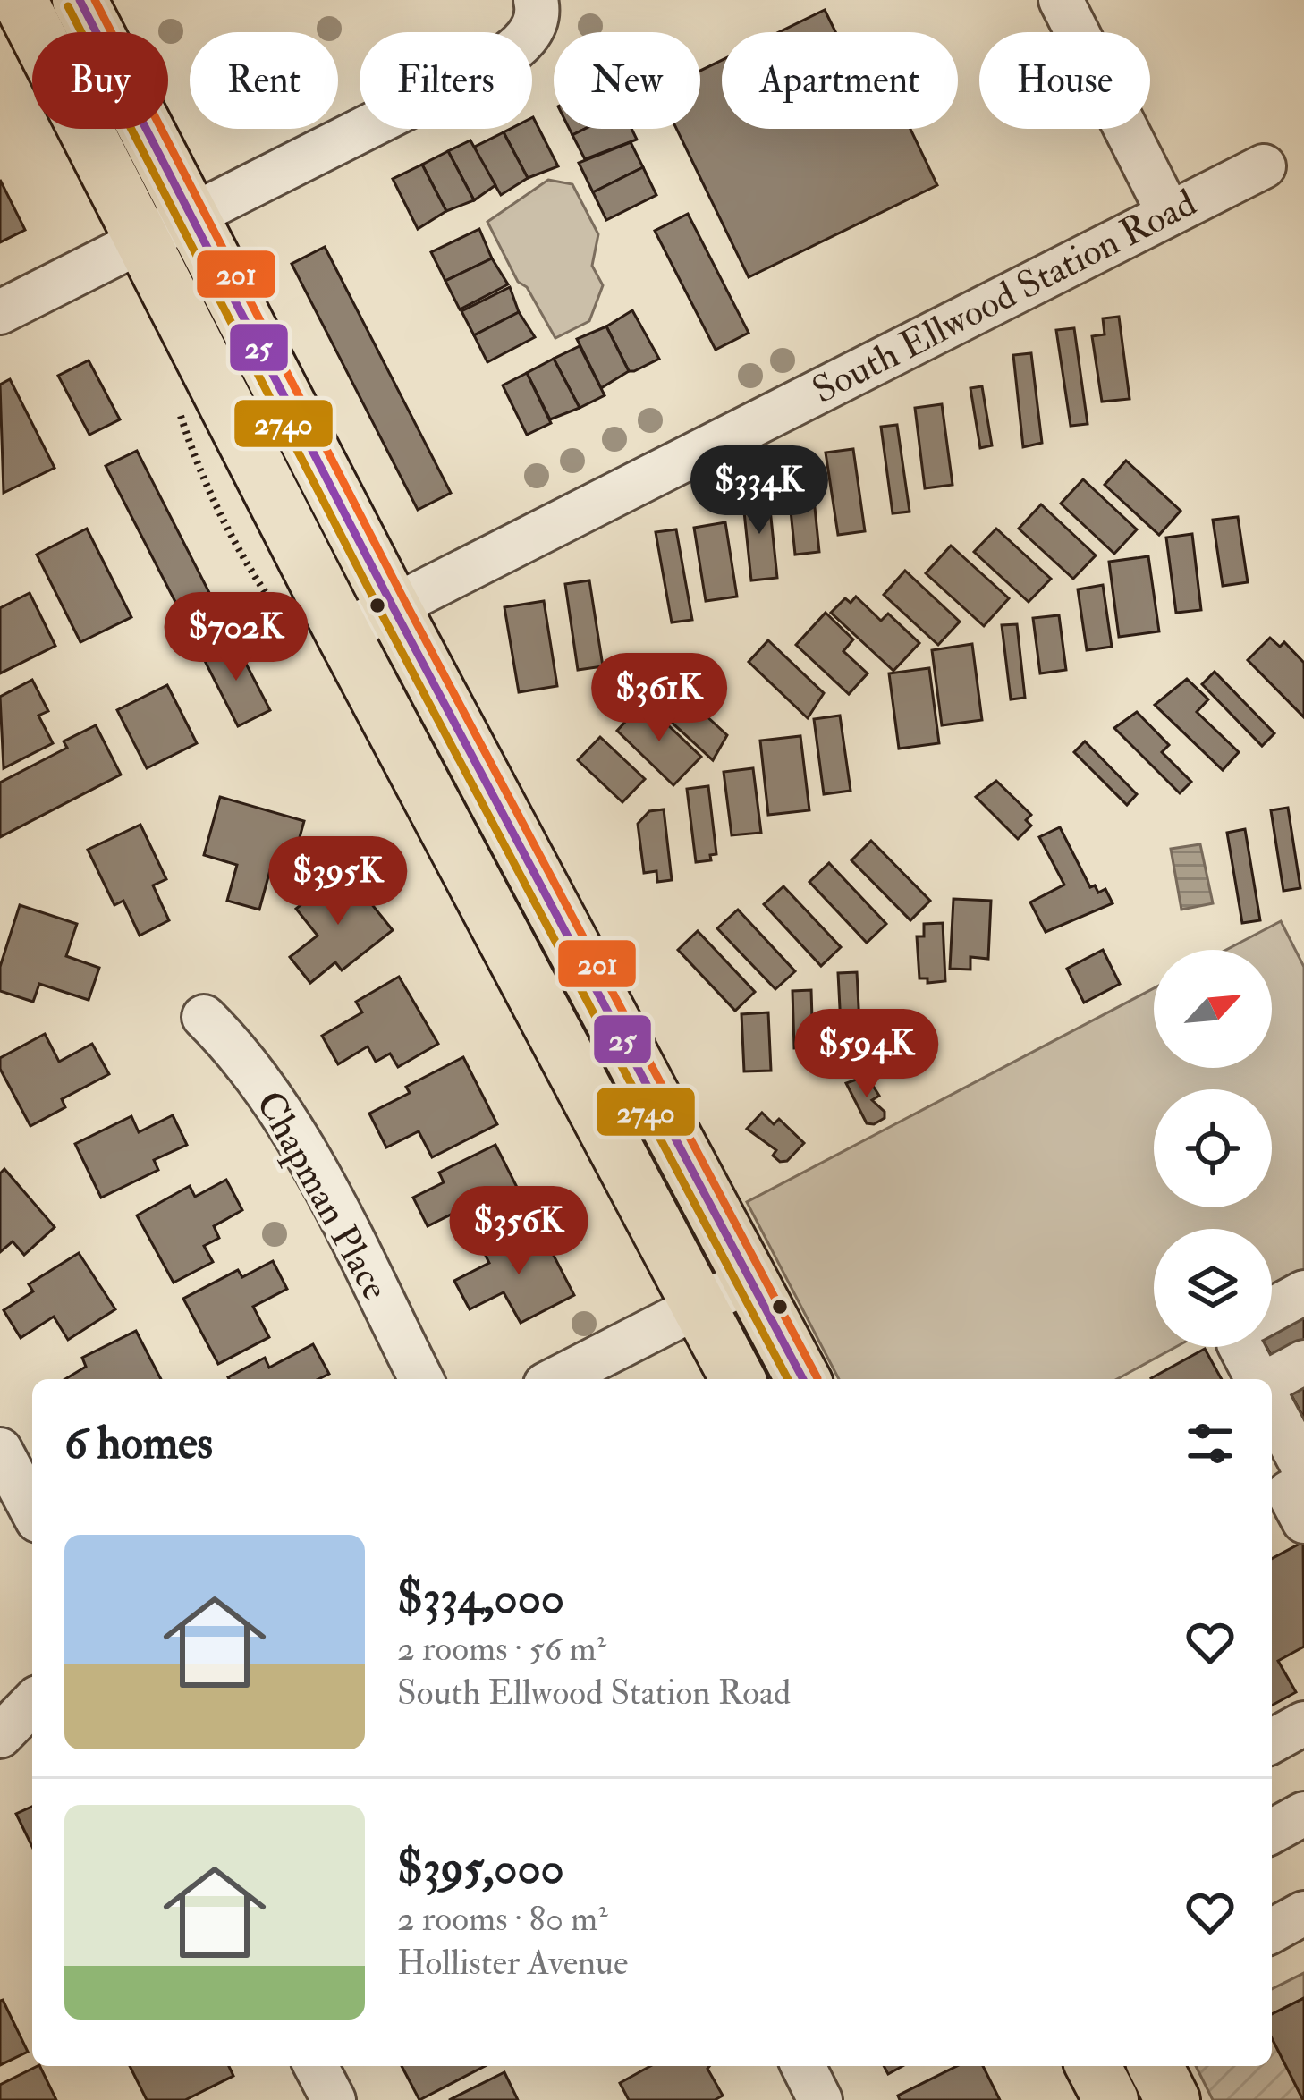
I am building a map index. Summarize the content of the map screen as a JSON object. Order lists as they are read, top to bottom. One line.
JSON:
{"streets":{"street":["South Ellwood Station Road","Chapman Place"]},"lines":["transit line 25","transit line 201","transit line 2740"],"north":"top right","page":{"chip":["Buy","Rent","Filters","New","Apartment","House"],"price":["$334K","$702K","$361K","$395K","$594K","$356K"],"heading":"6 homes","list":[{"name":"$334,000","note":"2 rooms · 56 m² · South Ellwood Station Road"},{"name":"$395,000","note":"2 rooms · 80 m² · Hollister Avenue"}]}}
